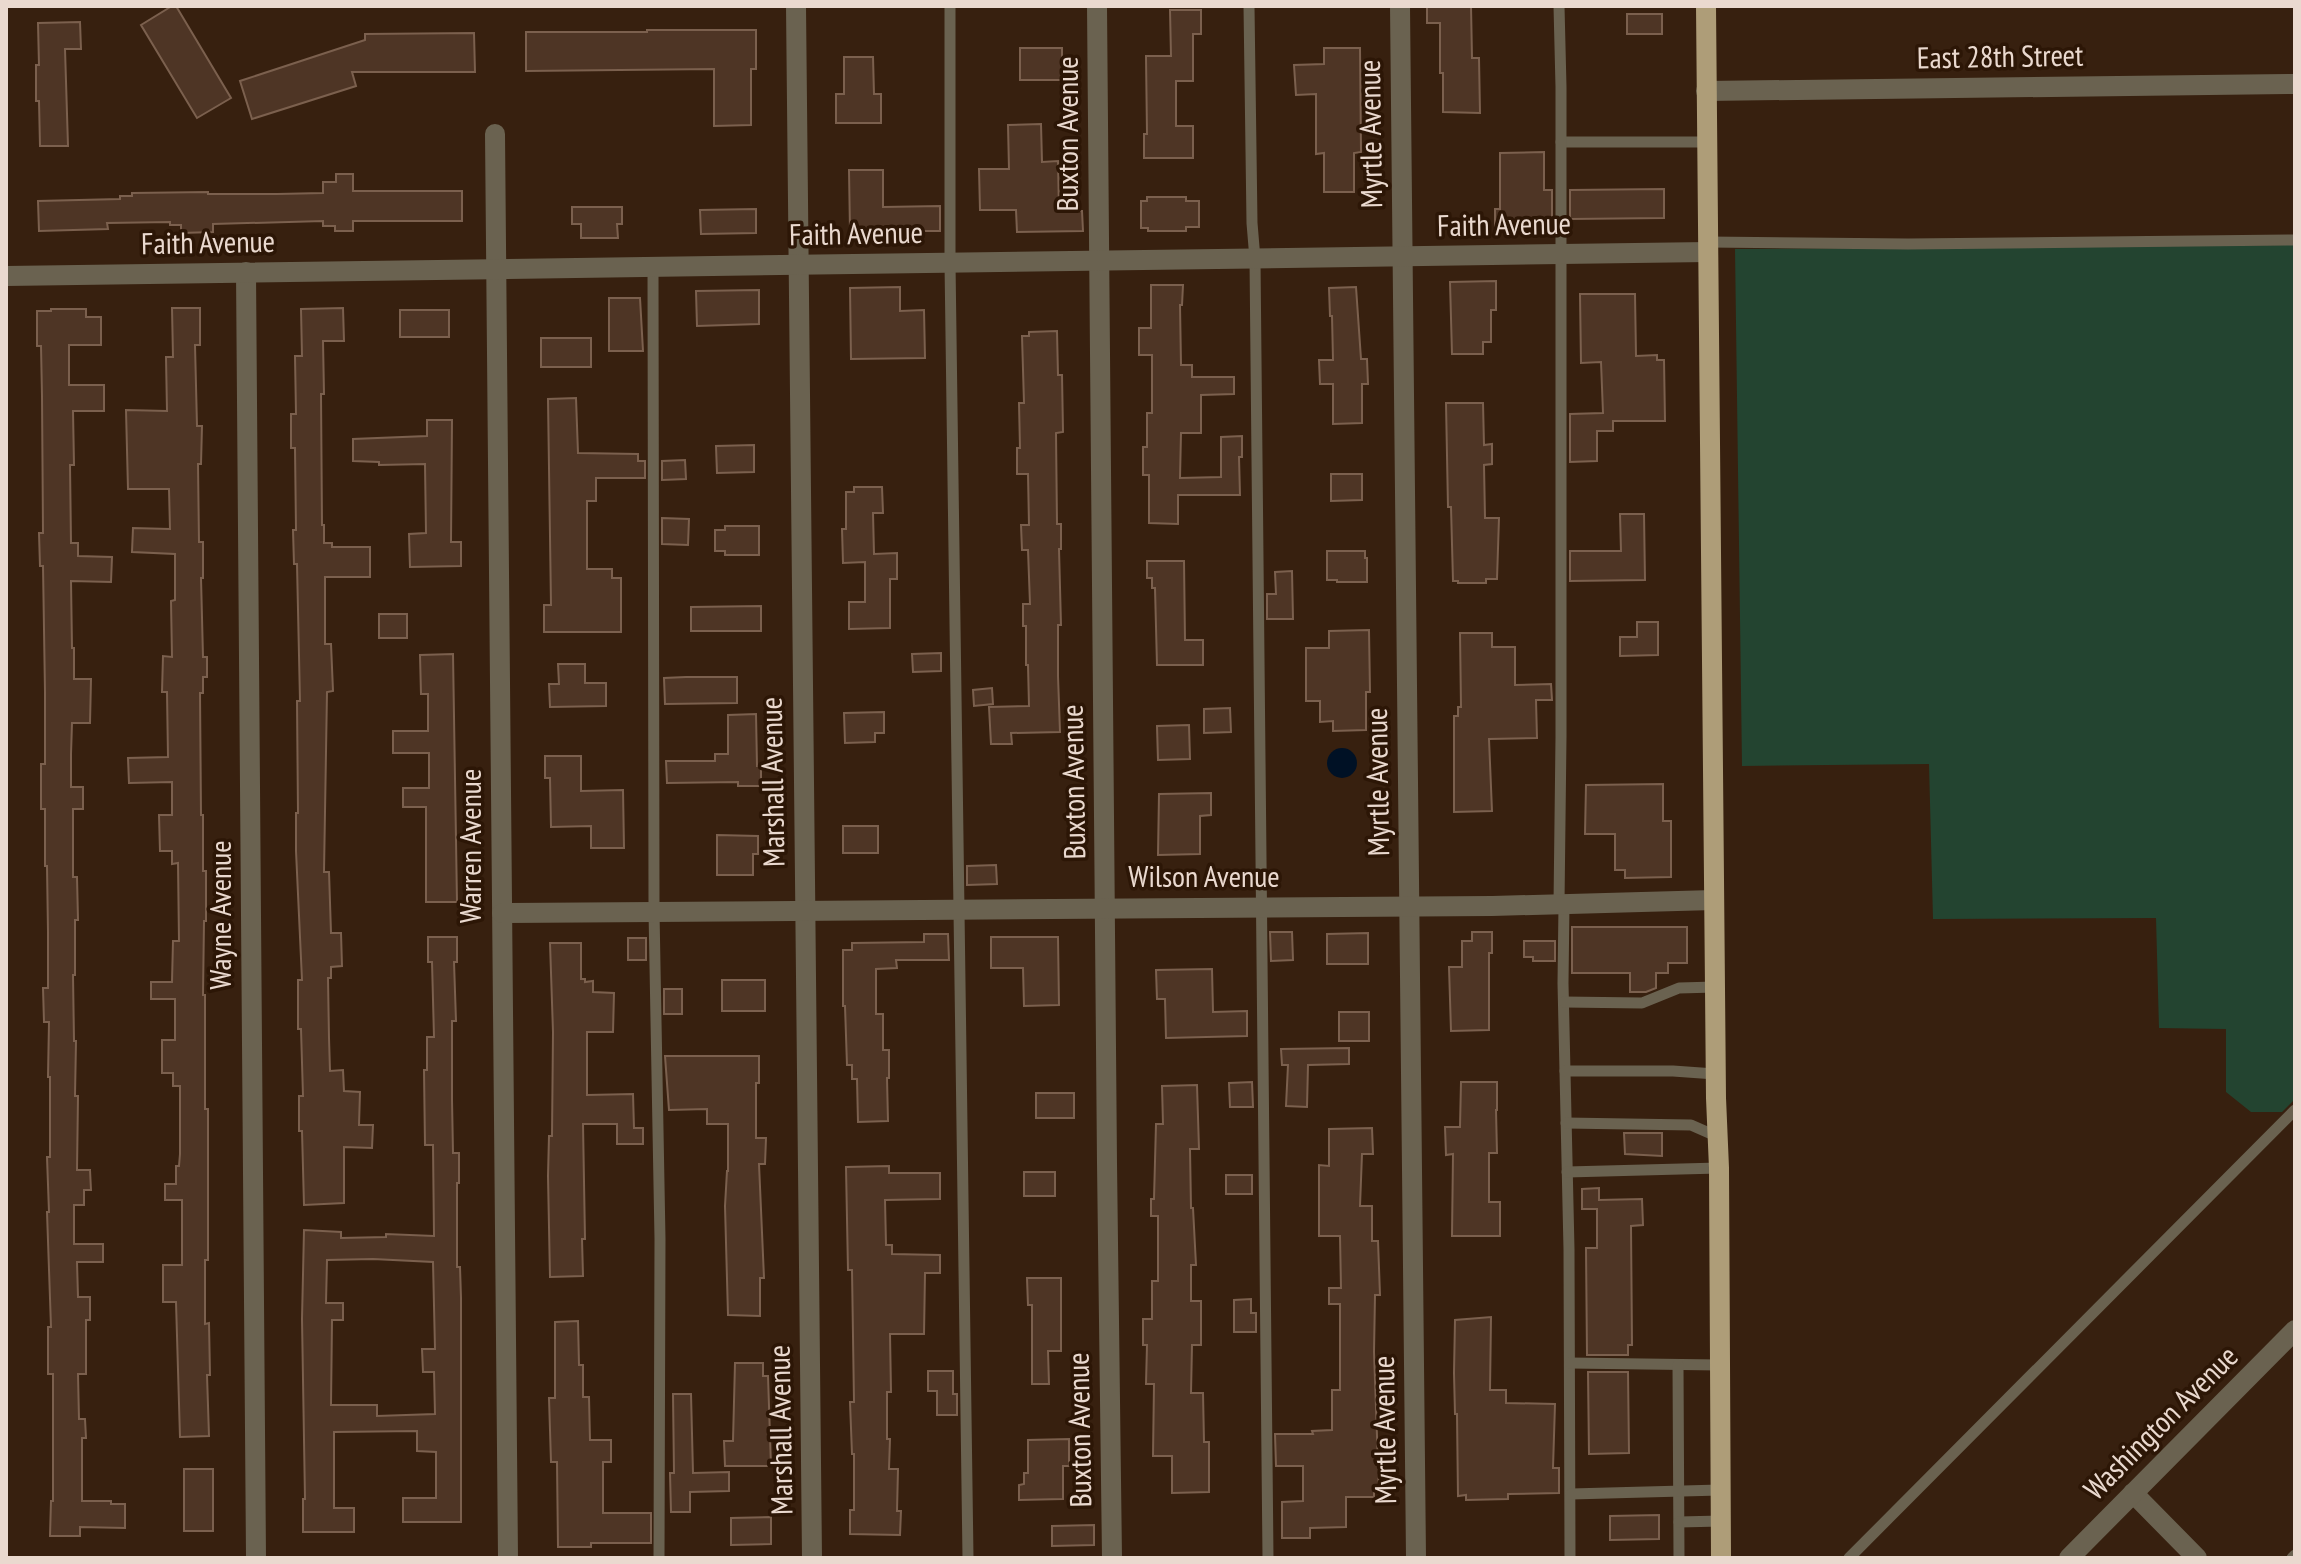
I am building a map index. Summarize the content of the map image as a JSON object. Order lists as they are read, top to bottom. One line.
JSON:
{"streets":{"street":["East 28th Street","Buxton Avenue","Myrtle Avenue","Faith Avenue","Marshall Avenue","Warren Avenue","Wilson Avenue","Wayne Avenue","Washington Avenue"]},"crossings":[["Buxton Avenue","Faith Avenue"],["Buxton Avenue","Wilson Avenue"],["Myrtle Avenue","Faith Avenue"],["Myrtle Avenue","Wilson Avenue"],["Faith Avenue","Marshall Avenue"],["Faith Avenue","Warren Avenue"],["Faith Avenue","Wayne Avenue"],["Marshall Avenue","Wilson Avenue"],["Warren Avenue","Wilson Avenue"]]}
